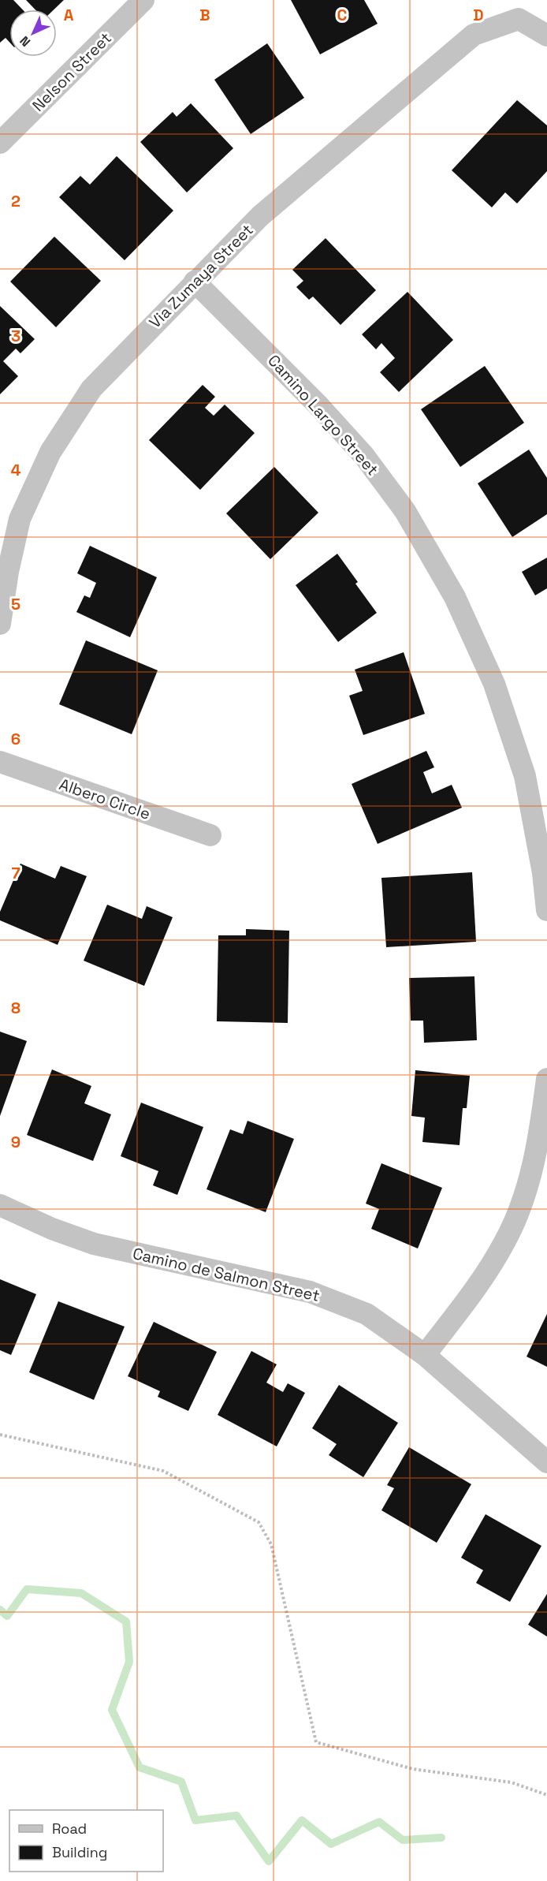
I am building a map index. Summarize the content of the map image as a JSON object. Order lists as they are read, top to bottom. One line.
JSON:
{"streets":{"street":["Nelson Street","Via Zumaya Street","Camino Largo Street","Albero Circle","Camino de Salmon Street"]},"crossings":[["Via Zumaya Street","Camino Largo Street"]],"legend":["Road","Building"],"north":"bottom left","grid":{"columns":["A","B","C","D"],"rows":["2","3","4","5","6","7","8","9"]}}
